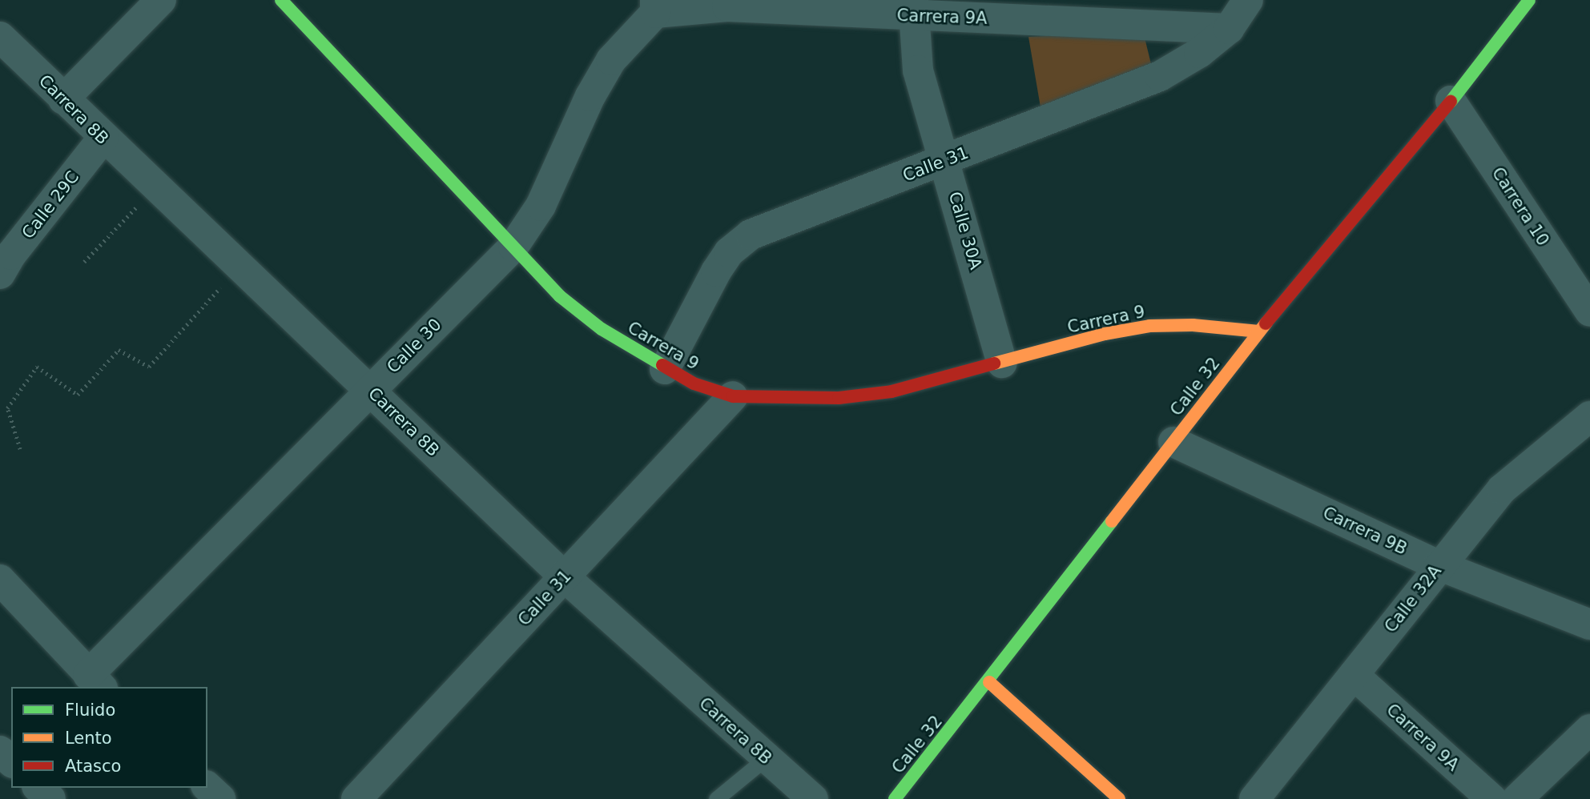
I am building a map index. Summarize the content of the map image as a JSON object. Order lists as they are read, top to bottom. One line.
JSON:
{"streets":{"street":["Carrera 9A","Carrera 8B","Calle 31","Calle 29C","Carrera 10","Calle 30A","Carrera 9","Calle 30","Calle 32","Carrera 9B","Calle 32A"]},"crossings":[["Carrera 9A","Calle 31"],["Carrera 9A","Calle 30A"],["Carrera 9A","Calle 30"],["Carrera 9A","Calle 32A"],["Carrera 8B","Calle 31"],["Carrera 8B","Calle 29C"],["Carrera 8B","Calle 30"],["Calle 31","Calle 30A"],["Calle 31","Carrera 9"],["Carrera 10","Calle 32"],["Calle 30A","Carrera 9"],["Carrera 9","Calle 30"],["Carrera 9","Calle 32"],["Calle 32","Carrera 9B"],["Carrera 9B","Calle 32A"]],"legend":["Fluido","Lento","Atasco"]}
